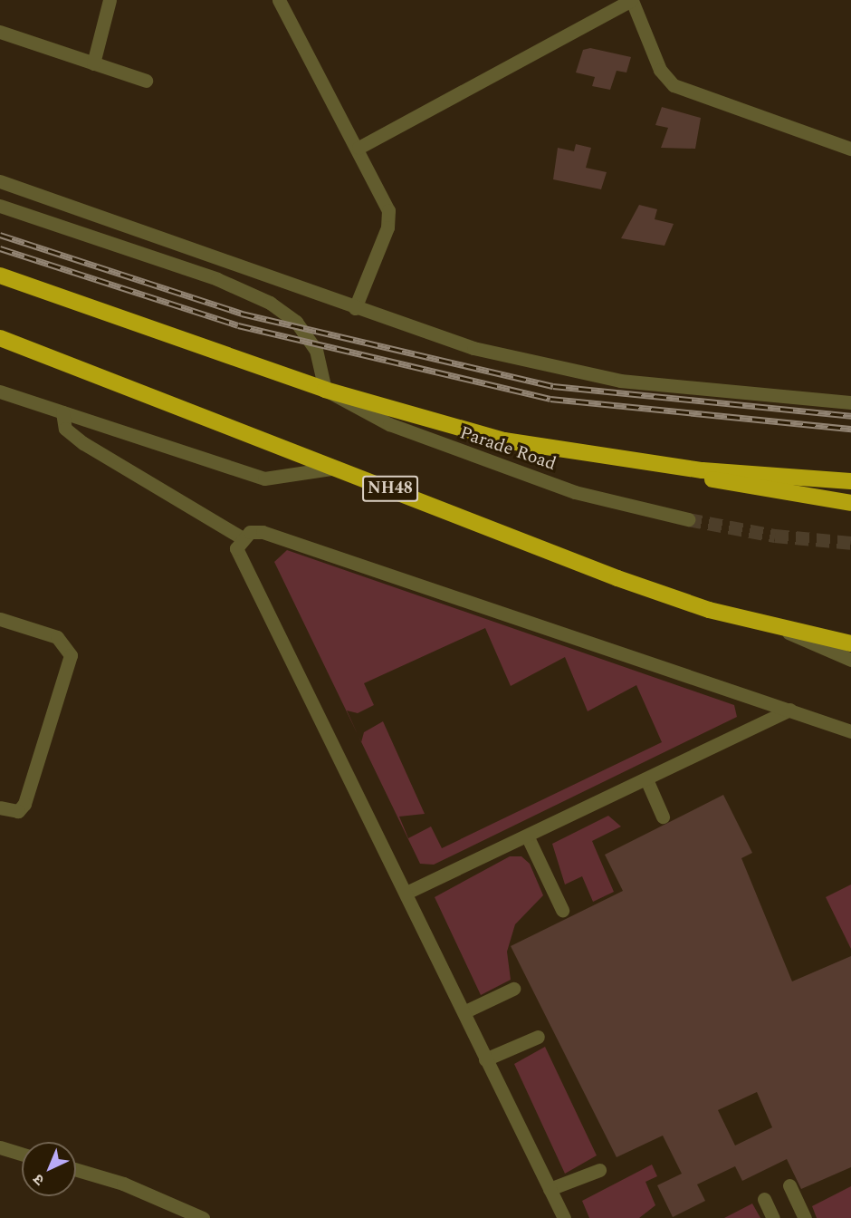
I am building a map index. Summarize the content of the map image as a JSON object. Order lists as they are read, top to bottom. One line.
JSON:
{"streets":{"highway":["NH48"],"street":["Parade Road"]},"north":"bottom left"}
